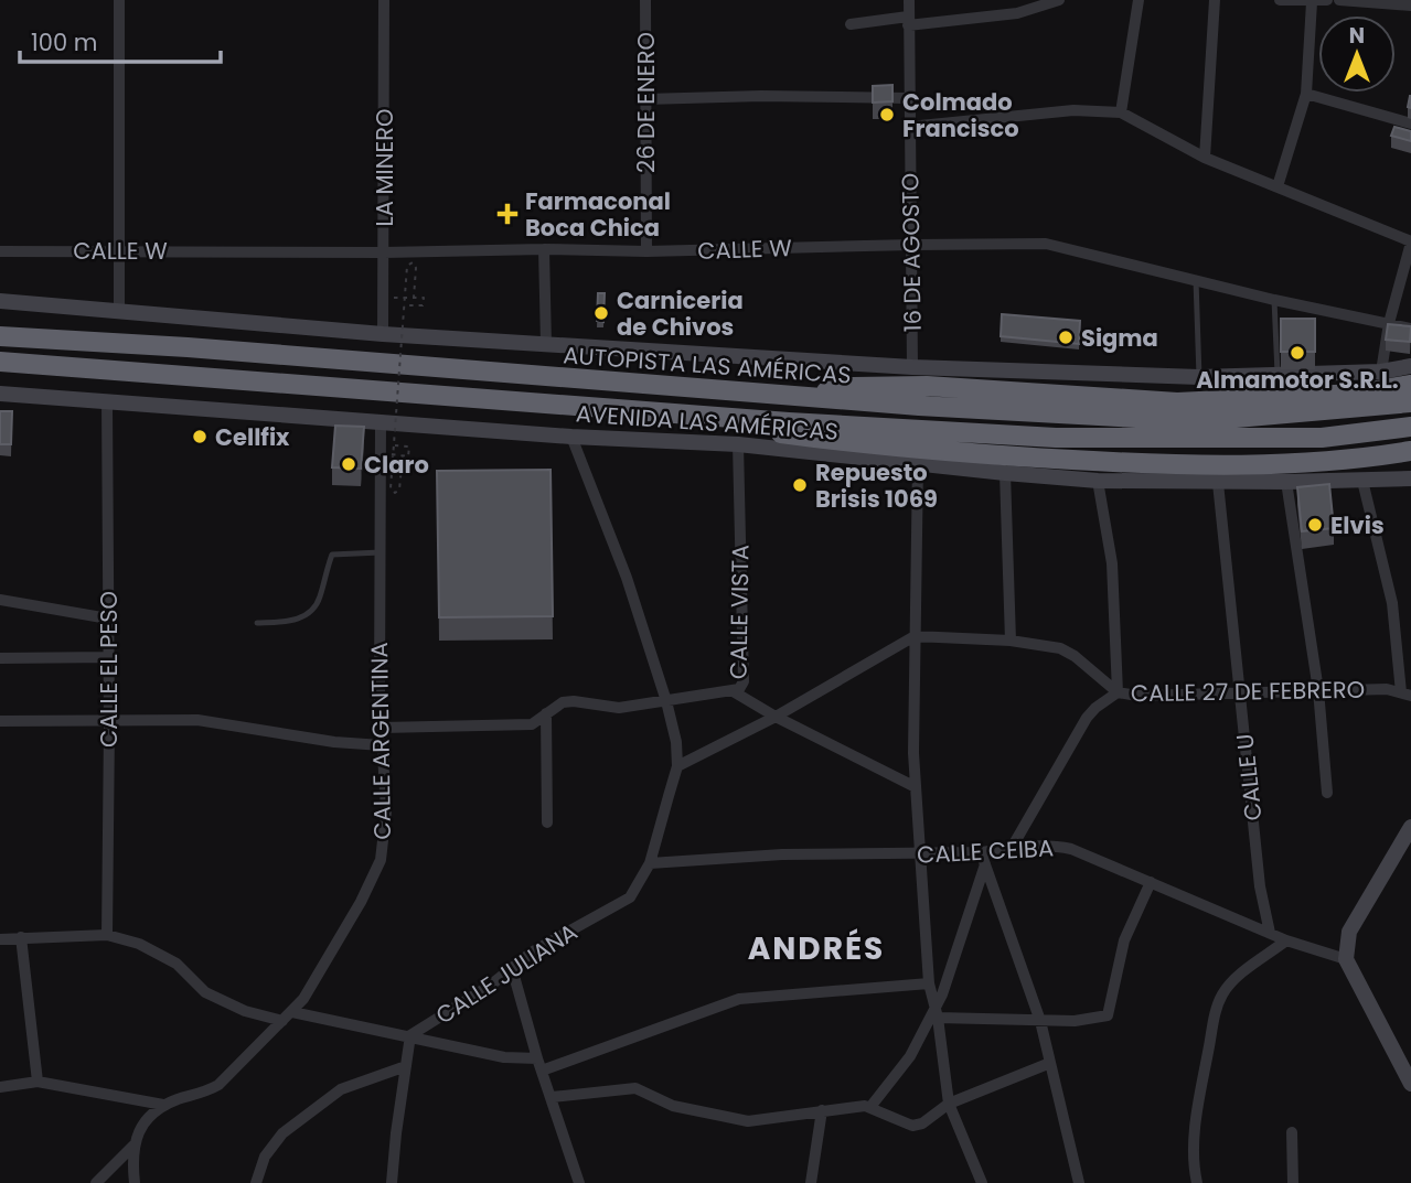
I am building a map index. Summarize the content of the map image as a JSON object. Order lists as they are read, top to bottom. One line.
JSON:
{"streets":{"highway":["AUTOPISTA LAS AMÉRICAS"],"street":["26 DE ENERO","LA MINERO","CALLE W","16 DE AGOSTO","AVENIDA LAS AMÉRICAS","CALLE VISTA","CALLE EL PESO","CALLE 27 DE FEBRERO","CALLE ARGENTINA","CALLE U","CALLE CEIBA","CALLE JULIANA"]},"crossings":[["26 DE ENERO","CALLE W"],["LA MINERO","CALLE W"],["CALLE W","16 DE AGOSTO"],["AVENIDA LAS AMÉRICAS","CALLE VISTA"],["AVENIDA LAS AMÉRICAS","CALLE EL PESO"],["AVENIDA LAS AMÉRICAS","CALLE ARGENTINA"],["AVENIDA LAS AMÉRICAS","CALLE U"],["AVENIDA LAS AMÉRICAS","CALLE JULIANA"],["CALLE VISTA","CALLE ARGENTINA"],["CALLE VISTA","CALLE JULIANA"],["CALLE 27 DE FEBRERO","CALLE U"],["CALLE U","CALLE CEIBA"],["CALLE CEIBA","CALLE JULIANA"]],"districts":["ANDRÉS"],"places":{"other":["Colmado Francisco","Carniceria de Chivos","Sigma","Almamotor S.R.L.","Cellfix","Claro","Repuesto Brisis 1069","Elvis"],"health":["Farmaconal Boca Chica"]},"scale_bar":"100 m","north":"top"}
